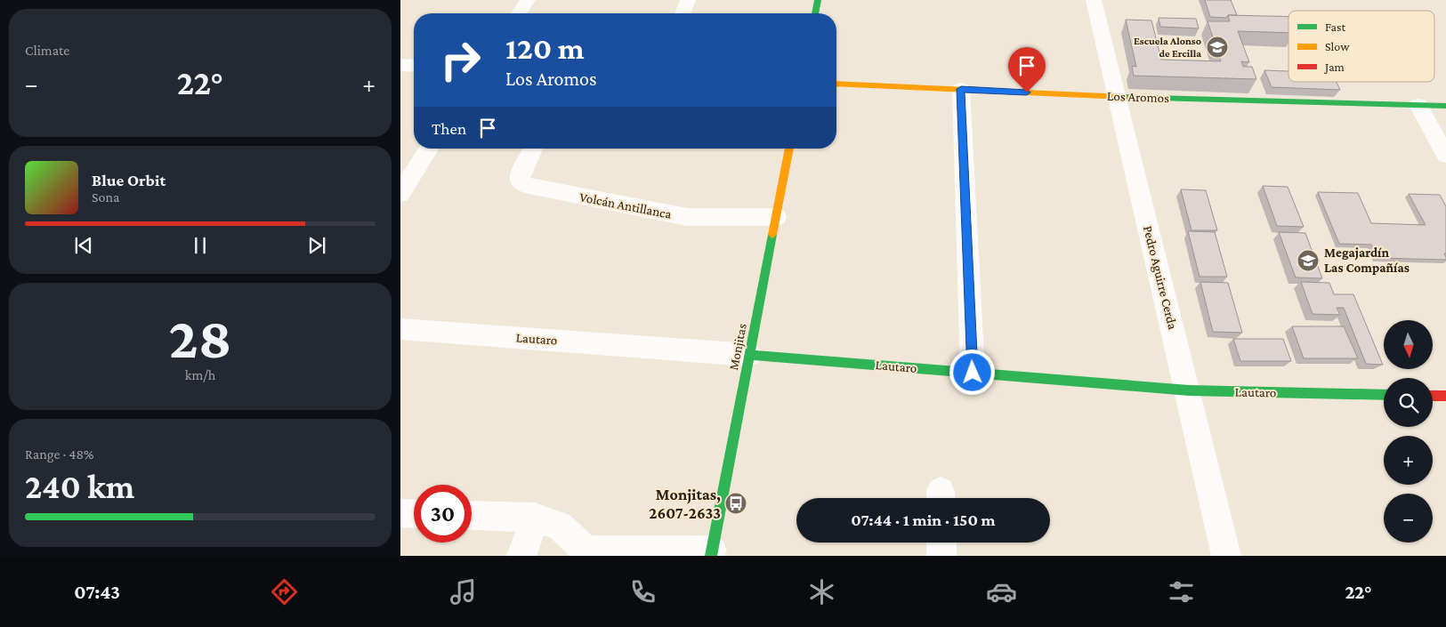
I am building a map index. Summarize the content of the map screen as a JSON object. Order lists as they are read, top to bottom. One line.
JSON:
{"streets":{"street":["Los Aromos","Volcán Antillanca","Pedro Aguirre Cerda","Lautaro","Monjitas"]},"crossings":[["Los Aromos","Pedro Aguirre Cerda"],["Volcán Antillanca","Monjitas"],["Pedro Aguirre Cerda","Lautaro"],["Lautaro","Monjitas"]],"places":{"school or university":["Escuela Alonso de Ercilla","Megajardín Las Compañías"],"bus stop":["Monjitas, 2607-2633"]},"legend":["Fast","Slow","Jam"],"north":"bottom","page":{"tile":["Climate",["28","km/h"],["Range · 48%","240 km"]],"turn":["120 m","Los Aromos"],"heat":["−","22°","+"],"then":"Then","song":["Blue Orbit","Sona"],"map_buttons":["+","−"],"limit":"30","trip":"07:44 · 1 min · 150 m","tabs":["07:43","22°"]}}
